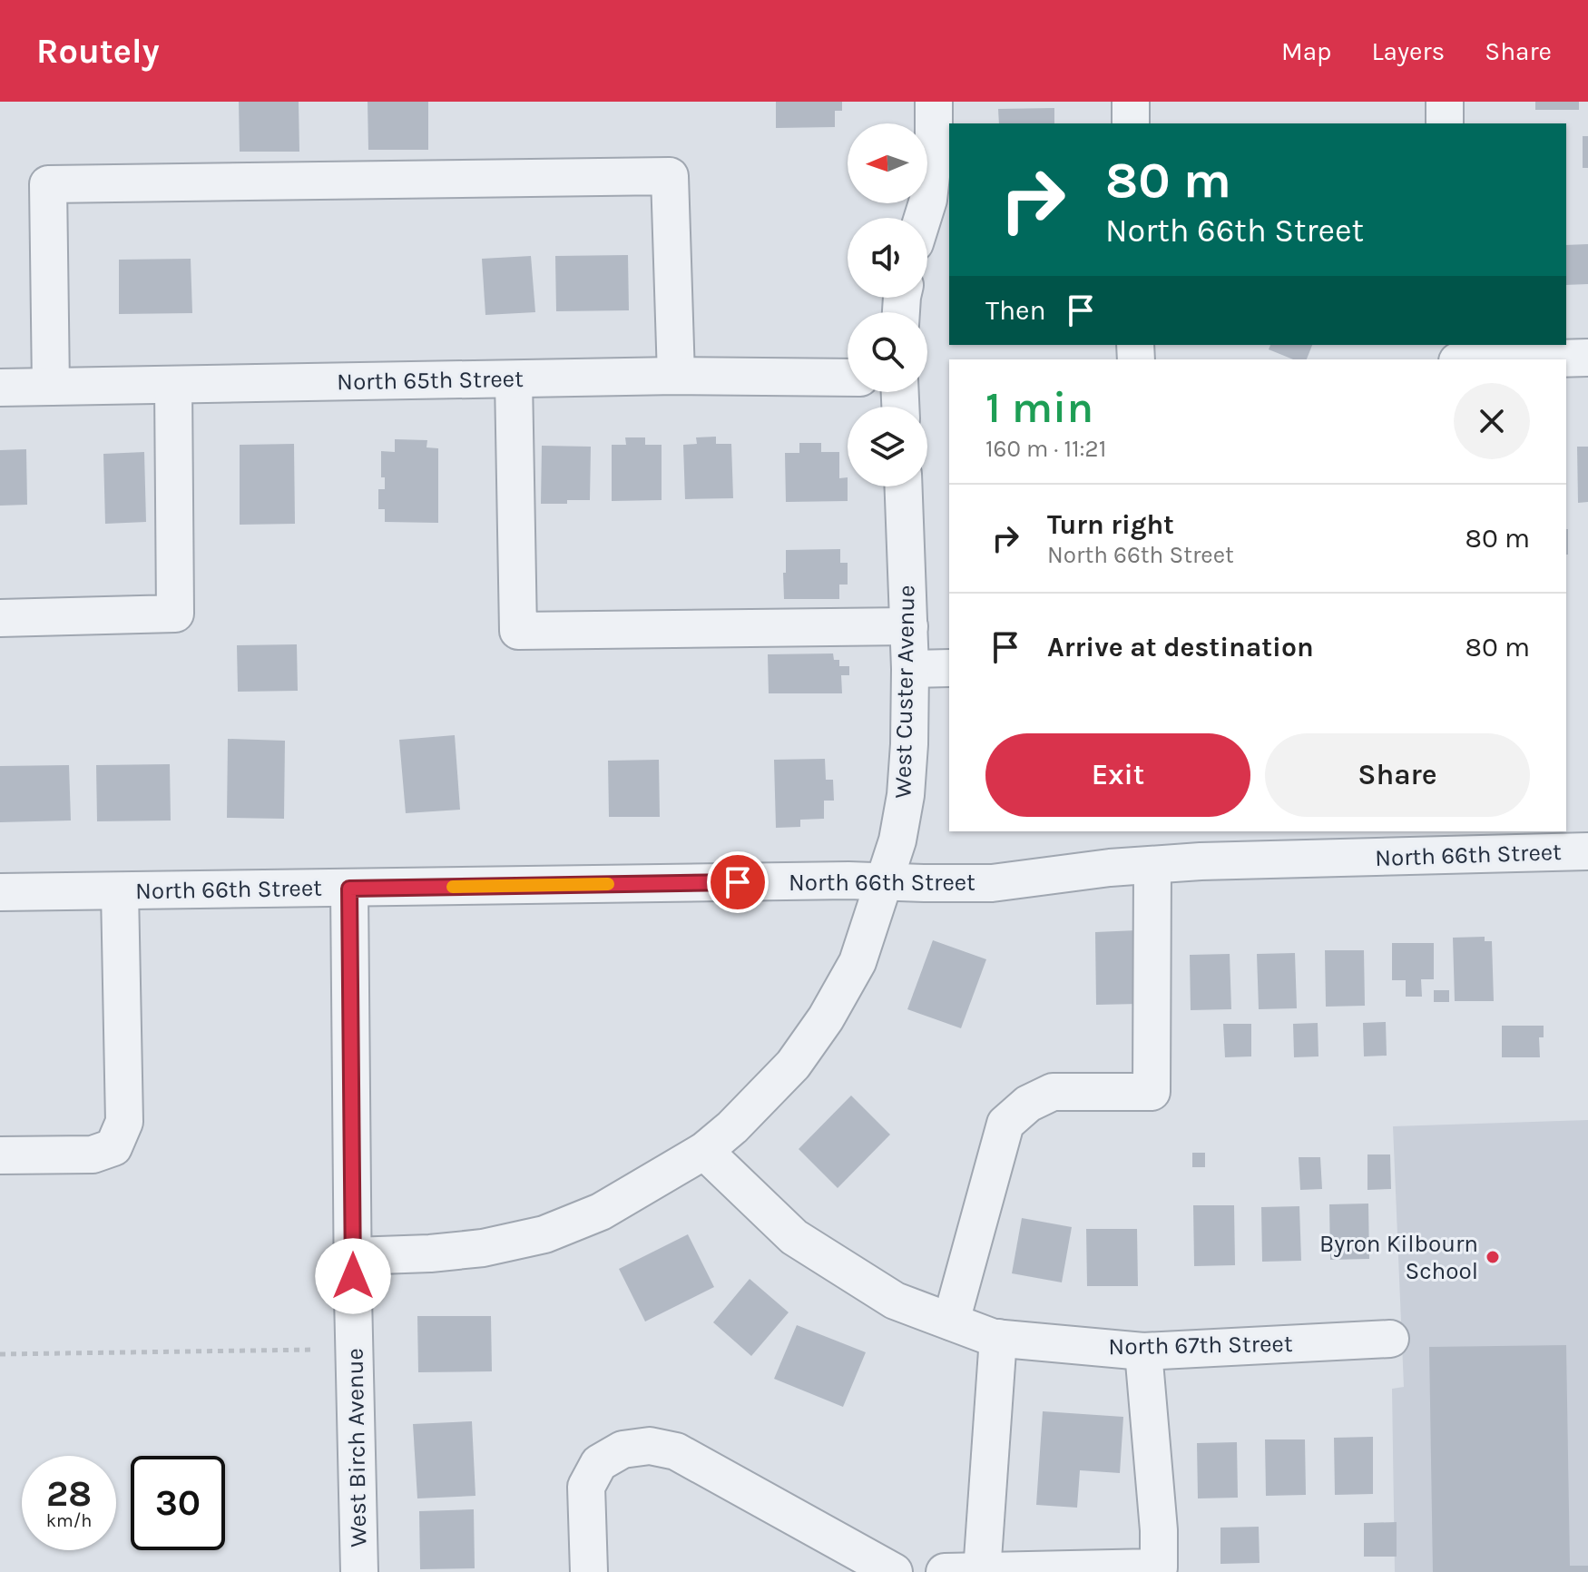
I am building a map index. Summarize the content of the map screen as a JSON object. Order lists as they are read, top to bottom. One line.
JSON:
{"streets":{"street":["North 65th Street","West Custer Avenue","North 66th Street","North 67th Street","West Birch Avenue"]},"crossings":[["West Custer Avenue","North 66th Street"],["West Custer Avenue","North 67th Street"],["North 66th Street","West Birch Avenue"]],"places":["Byron Kilbourn School"],"north":"left","page":{"header":"Routely","nav":["Map","Layers","Share"],"turn":["80 m","North 66th Street"],"then":"Then","heading":["1 min","160 m · 11:21"],"list":[{"name":"Turn right","note":"North 66th Street","value":"80 m"},{"name":"Arrive at destination","value":"80 m"}],"buttons":["Exit","Share"],"speed":"28 km/h","limit":"30"}}
